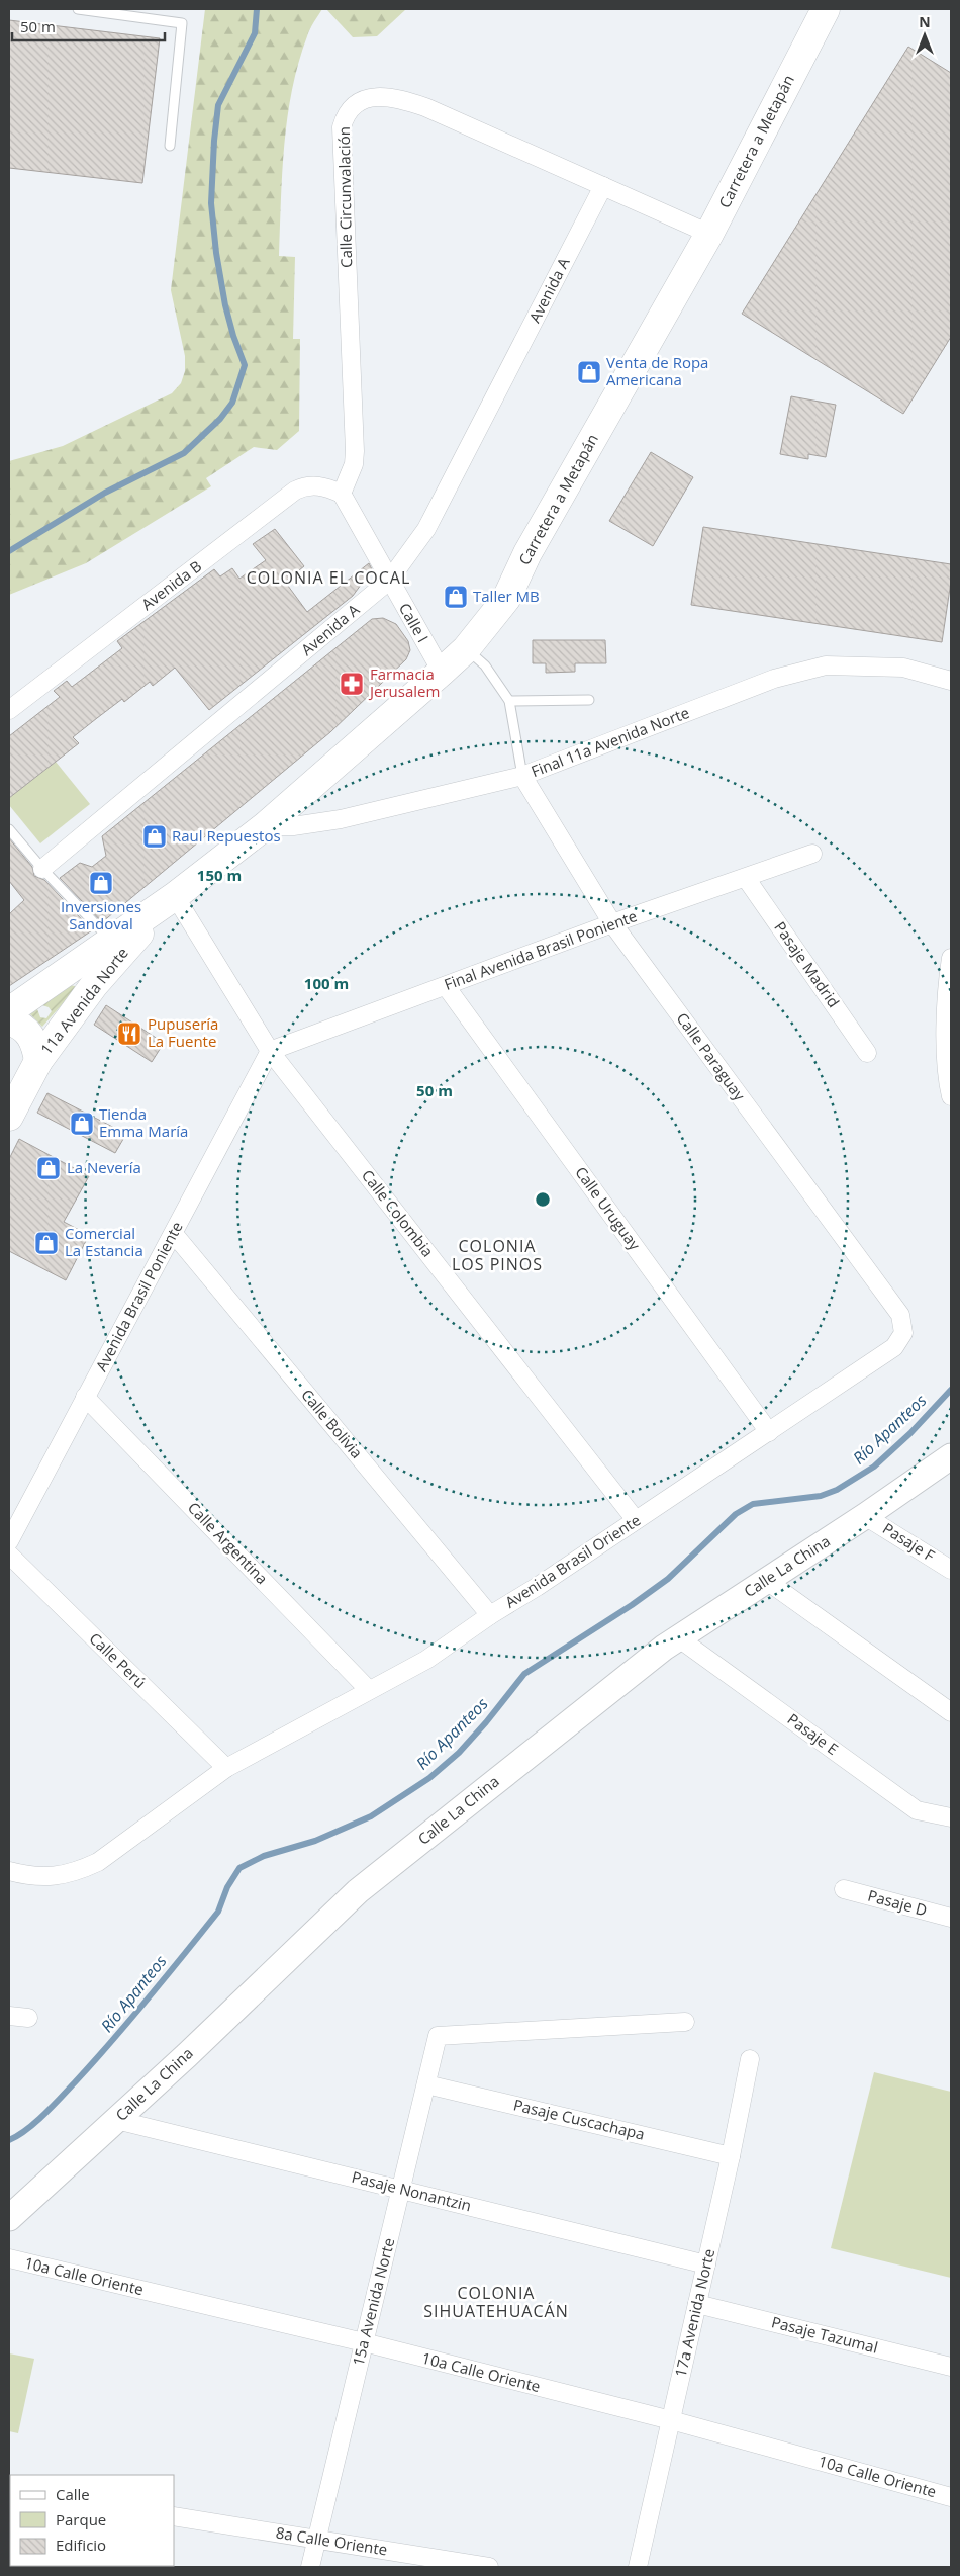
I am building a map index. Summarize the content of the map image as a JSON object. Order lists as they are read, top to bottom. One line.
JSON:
{"streets":{"main road":["Carretera a Metapán","11a Avenida Norte","Calle La China"],"street":["Calle Circunvalación","Avenida A","Avenida B","Calle I","Final 11a Avenida Norte","Final Avenida Brasil Poniente","Pasaje Madrid","Calle Paraguay","Calle Uruguay","Calle Colombia","Avenida Brasil Poniente","Calle Bolivia","Pasaje F","Calle Argentina","Avenida Brasil Oriente","Calle Perú","Pasaje E","Pasaje D","Pasaje Cuscachapa","Pasaje Nonantzin","10a Calle Oriente","15a Avenida Norte","17a Avenida Norte","Pasaje Tazumal","8a Calle Oriente"]},"crossings":[["Carretera a Metapán","Calle Circunvalación"],["Carretera a Metapán","Calle I"],["Carretera a Metapán","Final 11a Avenida Norte"],["Carretera a Metapán","11a Avenida Norte"],["Carretera a Metapán","Calle Colombia"],["Calle Circunvalación","Avenida A"],["Calle Circunvalación","Avenida B"],["Calle Circunvalación","Calle I"],["Avenida A","Calle I"],["Avenida B","Calle I"],["Final 11a Avenida Norte","Calle Paraguay"],["Final Avenida Brasil Poniente","Pasaje Madrid"],["Final Avenida Brasil Poniente","Calle Paraguay"],["Final Avenida Brasil Poniente","Calle Uruguay"],["Final Avenida Brasil Poniente","Calle Colombia"],["Final Avenida Brasil Poniente","Avenida Brasil Poniente"],["11a Avenida Norte","Calle Colombia"],["Calle Paraguay","Avenida Brasil Oriente"],["Calle Uruguay","Avenida Brasil Oriente"],["Calle Colombia","Avenida Brasil Poniente"],["Calle Colombia","Avenida Brasil Oriente"],["Avenida Brasil Poniente","Calle Bolivia"],["Avenida Brasil Poniente","Calle Argentina"],["Calle Bolivia","Avenida Brasil Oriente"],["Pasaje F","Calle La China"],["Calle Argentina","Avenida Brasil Oriente"],["Avenida Brasil Oriente","Calle Perú"],["Calle La China","Pasaje E"],["Calle La China","Pasaje Nonantzin"],["Pasaje Cuscachapa","15a Avenida Norte"],["Pasaje Cuscachapa","17a Avenida Norte"],["Pasaje Nonantzin","15a Avenida Norte"],["Pasaje Nonantzin","17a Avenida Norte"],["10a Calle Oriente","15a Avenida Norte"],["10a Calle Oriente","17a Avenida Norte"],["15a Avenida Norte","8a Calle Oriente"],["17a Avenida Norte","Pasaje Tazumal"]],"districts":["COLONIA EL COCAL","COLONIA LOS PINOS","COLONIA SIHUATEHUACÁN"],"water":["Río Apanteos"],"places":{"shop":["Venta de Ropa Americana","Taller MB","Raul Repuestos","Inversiones Sandoval","Tienda Emma María","La Nevería","Comercial La Estancia"],"pharmacy":["Farmacia Jerusalem"],"restaurant":["Pupusería La Fuente"]},"legend":["Calle","Parque","Edificio"],"scale_bar":"50 m","north":"top","rings":["150 m","100 m","50 m"]}
